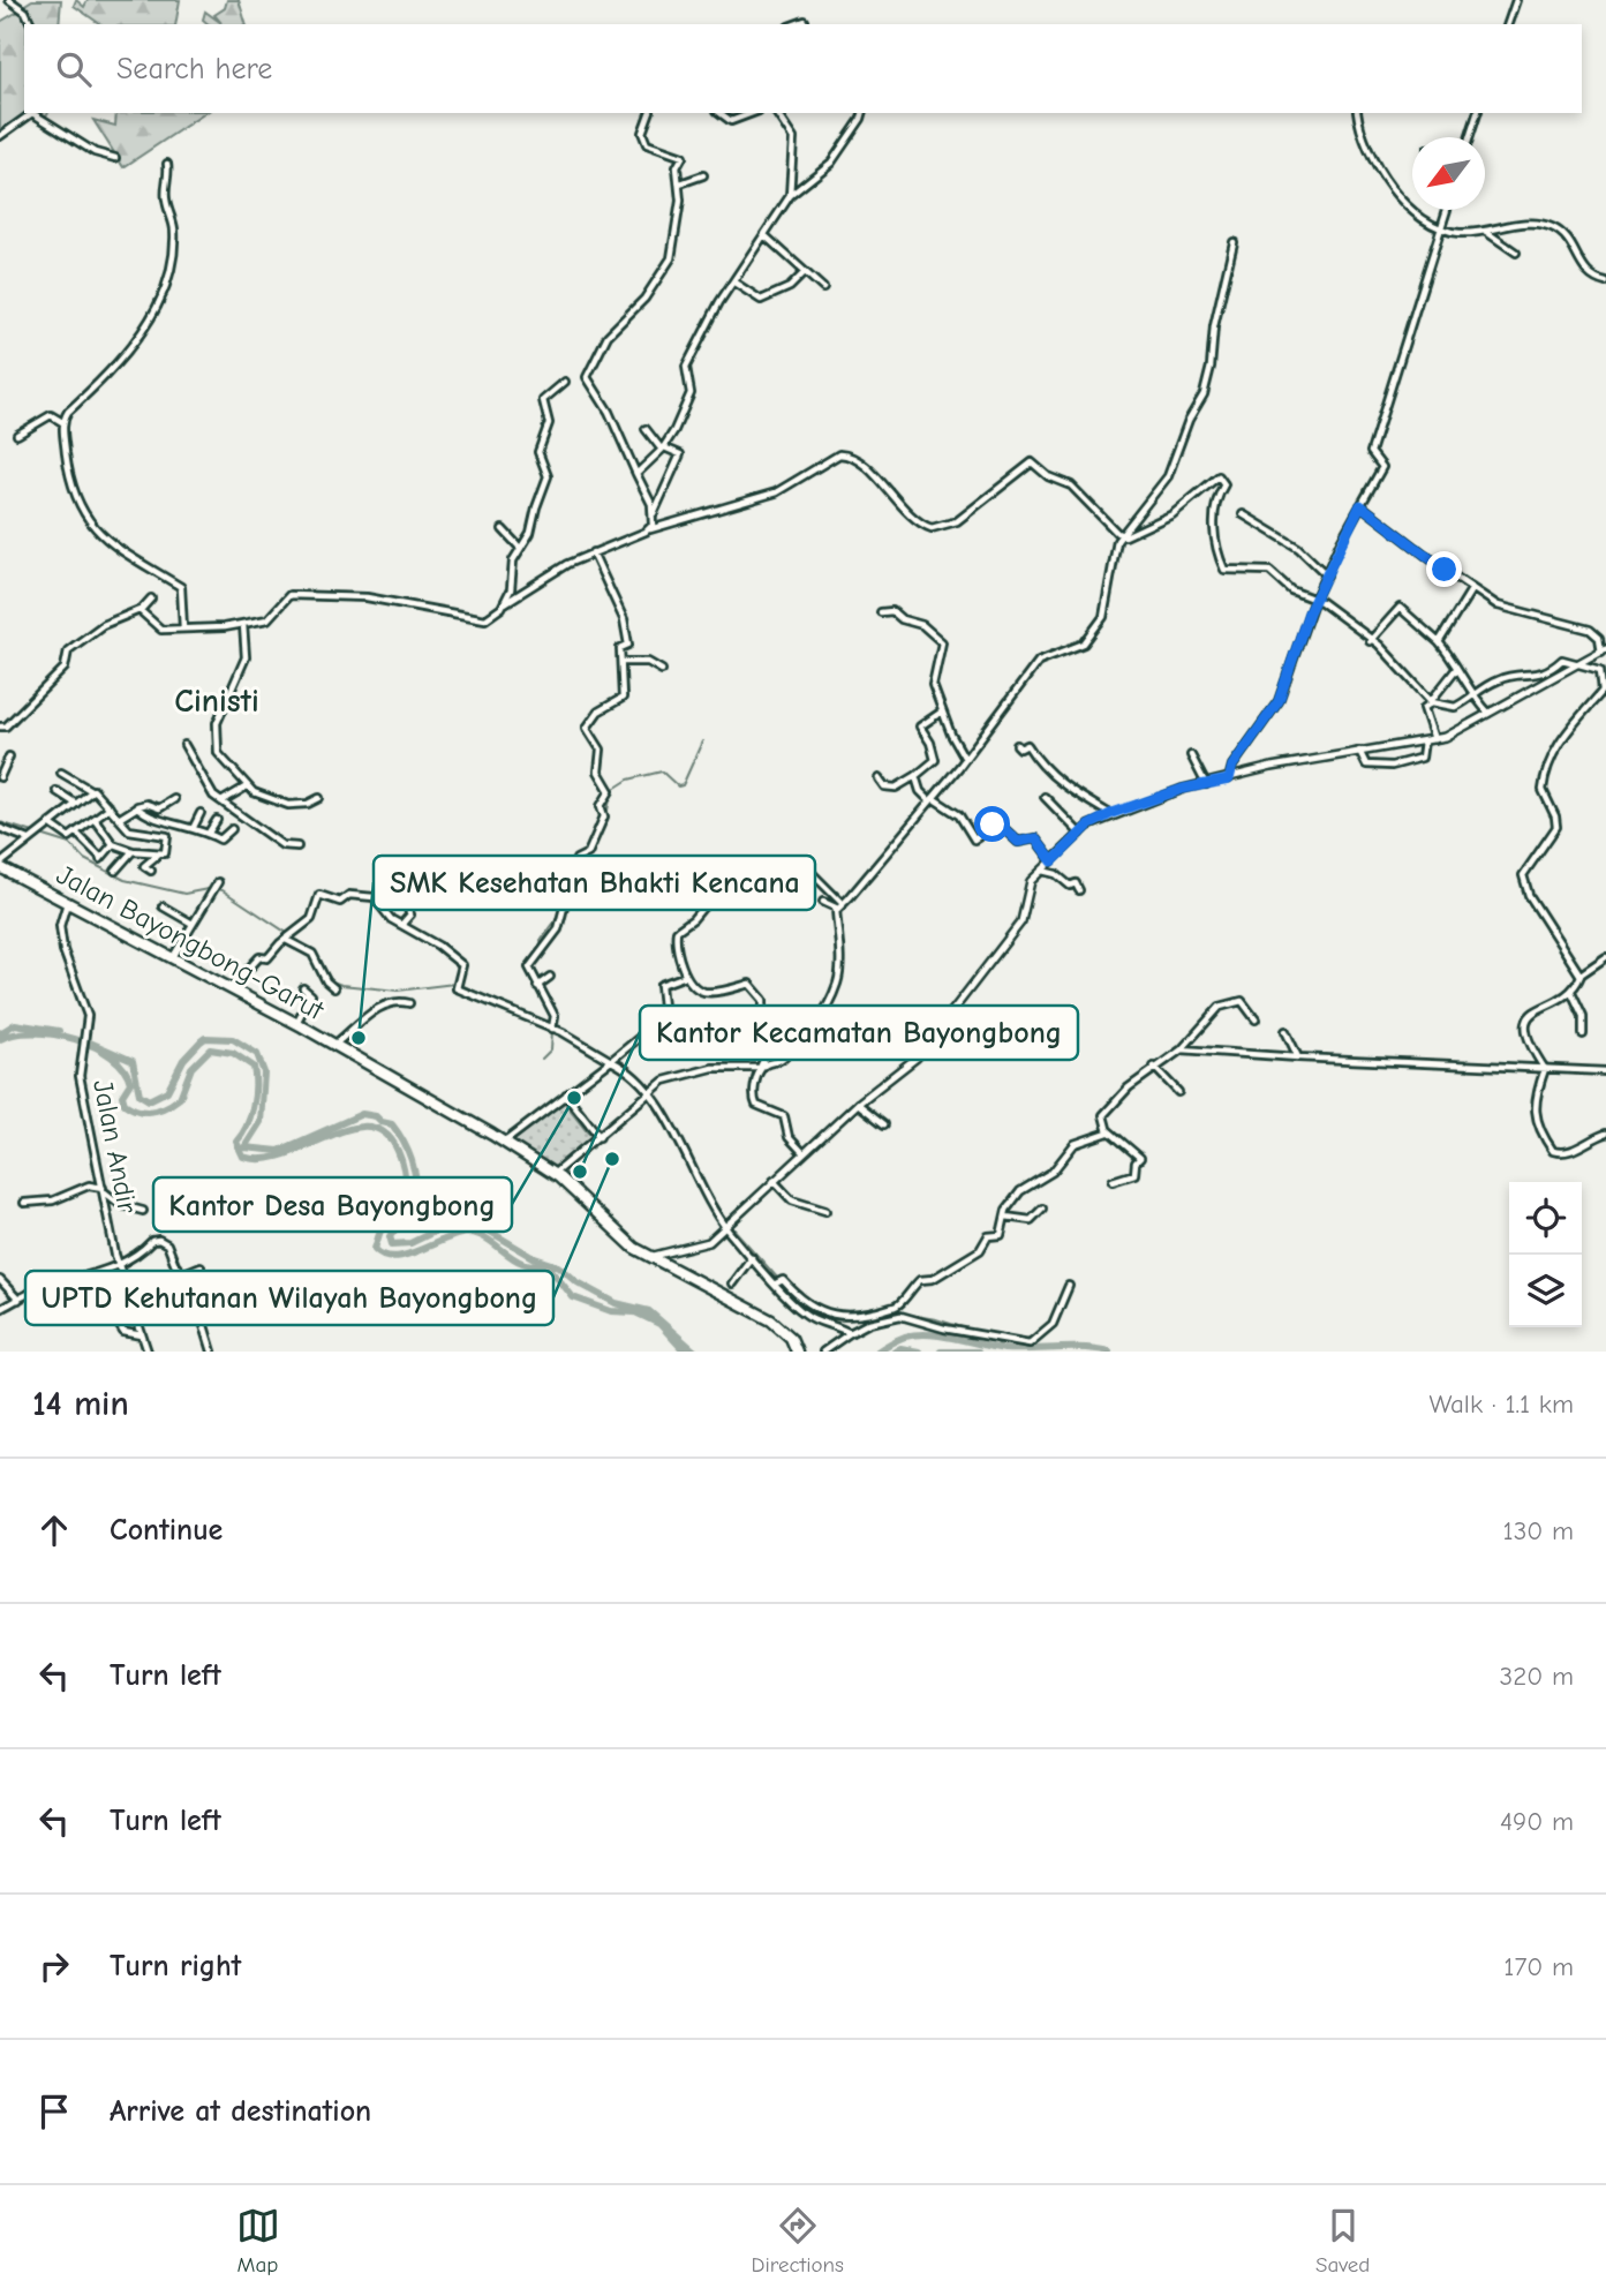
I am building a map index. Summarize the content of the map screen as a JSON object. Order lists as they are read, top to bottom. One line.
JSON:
{"streets":{"main road":["Jalan Bayongbong-Garut"],"street":["Jalan Andir"]},"crossings":[["Jalan Bayongbong-Garut","Jalan Andir"]],"districts":["Cinisti"],"places":["SMK Kesehatan Bhakti Kencana","Kantor Desa Bayongbong","UPTD Kehutanan Wilayah Bayongbong","Kantor Kecamatan Bayongbong"],"north":"bottom left","page":{"search":"Search here","heading":["14 min","Walk · 1.1 km"],"list":[["Continue","130 m"],["Turn left","320 m"],["Turn left","490 m"],["Turn right","170 m"],"Arrive at destination"],"nav":["Map","Directions","Saved"]}}
